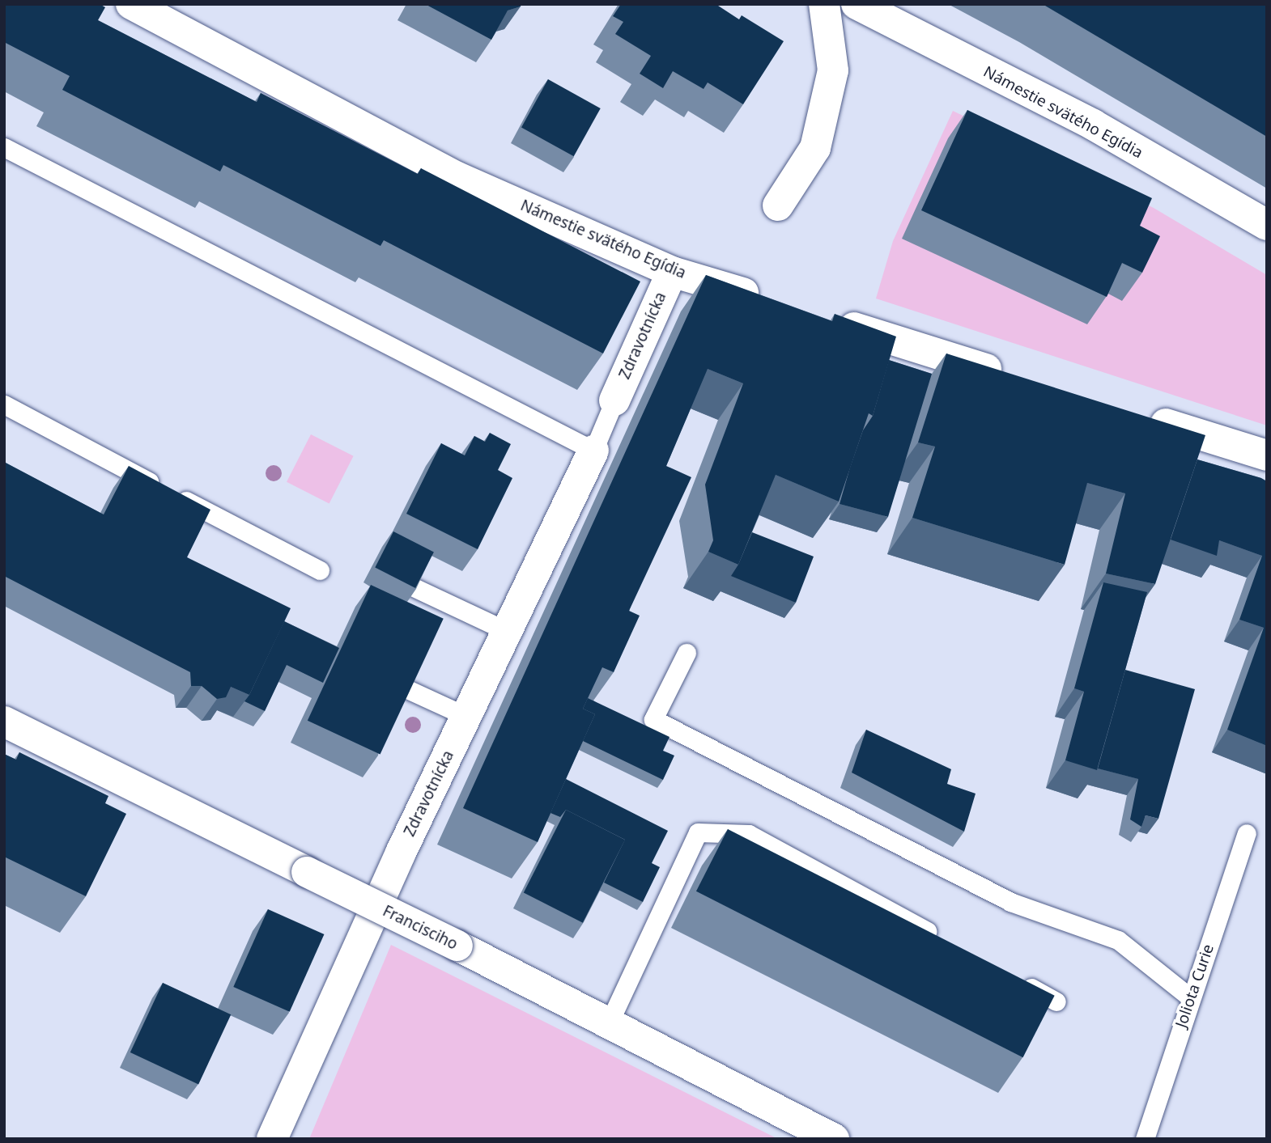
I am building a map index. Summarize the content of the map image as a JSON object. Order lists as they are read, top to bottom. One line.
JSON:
{"streets":{"street":["Námestie svätého Egídia","Zdravotnícka","Francisciho"],"lane":["Joliota Curie"]},"crossings":[["Námestie svätého Egídia","Zdravotnícka"]]}
